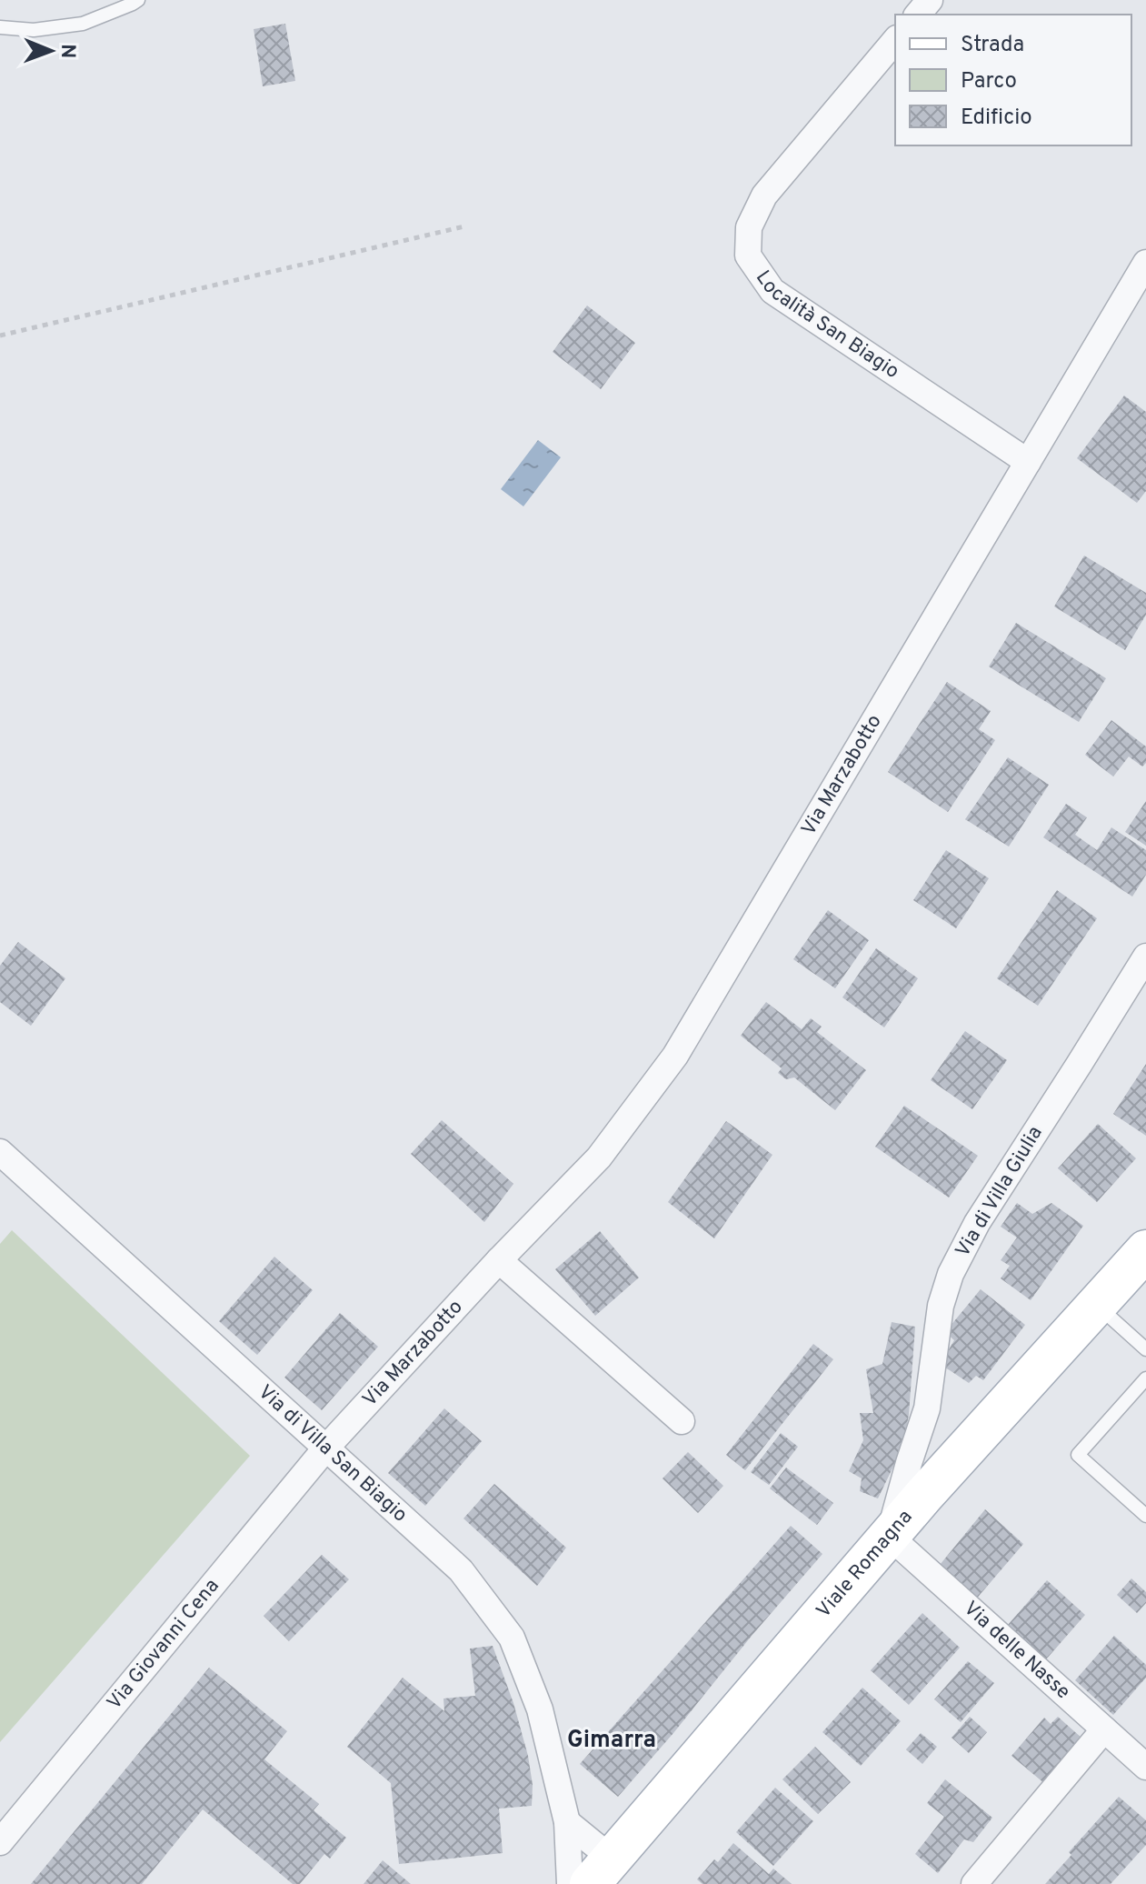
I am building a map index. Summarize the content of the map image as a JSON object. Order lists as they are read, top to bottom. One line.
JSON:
{"streets":{"main road":["Viale Romagna"],"street":["Località San Biagio","Via Marzabotto","Via di Villa Giulia","Via di Villa San Biagio","Via Giovanni Cena","Via delle Nasse"]},"crossings":[["Località San Biagio","Via Marzabotto"],["Via Marzabotto","Via di Villa San Biagio"],["Via Marzabotto","Via Giovanni Cena"],["Via di Villa Giulia","Viale Romagna"],["Via di Villa Giulia","Via delle Nasse"],["Via di Villa San Biagio","Via Giovanni Cena"],["Viale Romagna","Via delle Nasse"]],"districts":["Gimarra"],"legend":["Strada","Parco","Edificio"],"north":"right"}
